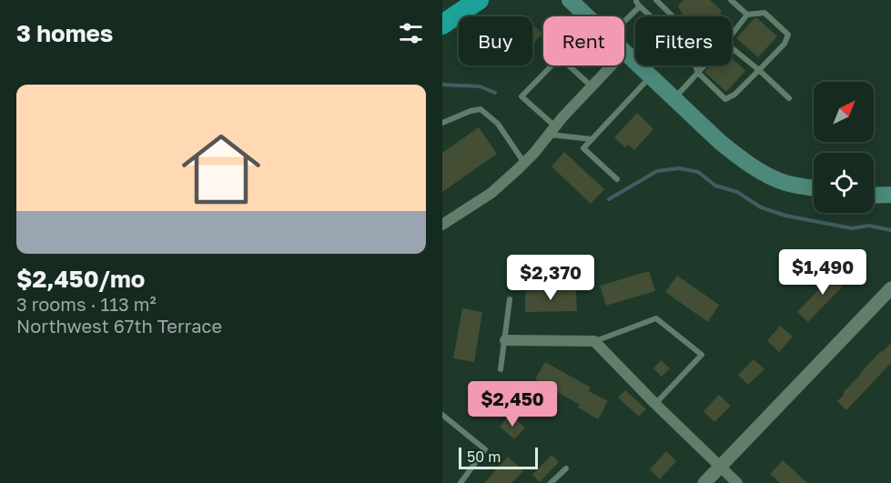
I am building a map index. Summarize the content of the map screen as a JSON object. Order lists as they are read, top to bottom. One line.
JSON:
{"scale_bar":"50 m","north":"top right","page":{"heading":"3 homes","chip":["Buy","Rent","Filters"],"list":[{"name":"$2,450/mo","note":"3 rooms · 113 m² · Northwest 67th Terrace"}],"price":["$1,490","$2,370","$2,450"],"scale":"50 m"}}
